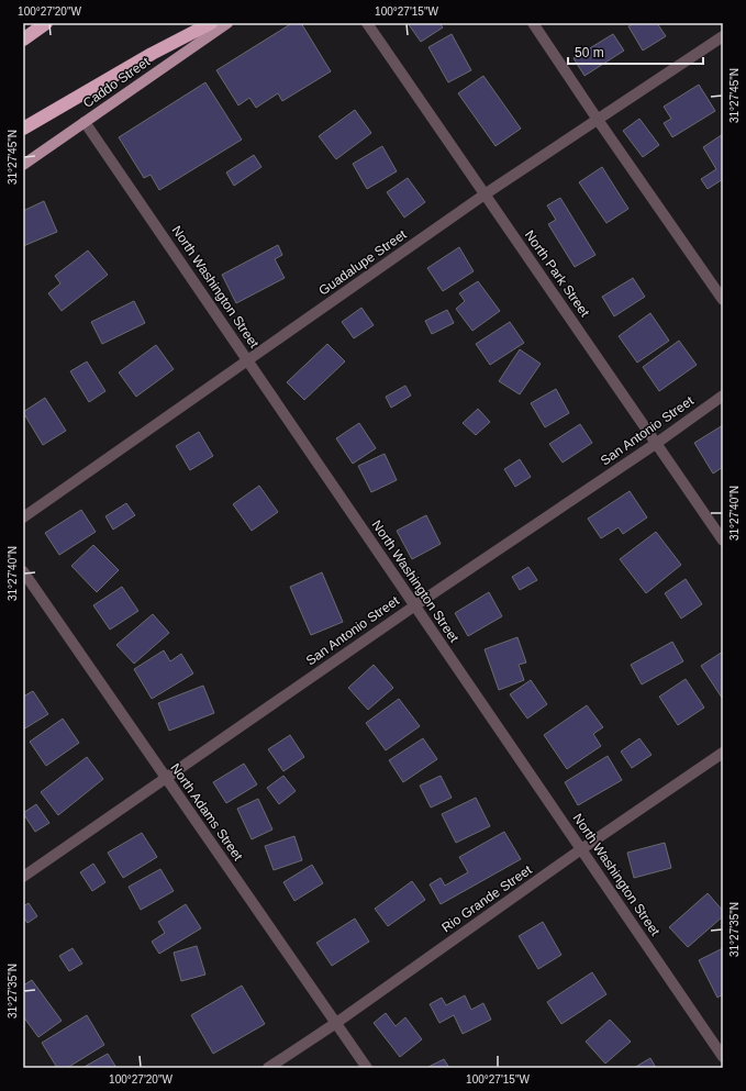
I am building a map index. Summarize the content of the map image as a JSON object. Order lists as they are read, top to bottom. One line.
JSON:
{"streets":{"main road":["Caddo Street"],"street":["Guadalupe Street","North Park Street","North Washington Street","San Antonio Street","North Adams Street","Rio Grande Street"]},"crossings":[["Caddo Street","North Washington Street"],["Guadalupe Street","North Park Street"],["Guadalupe Street","North Washington Street"],["North Park Street","San Antonio Street"],["North Washington Street","San Antonio Street"],["North Washington Street","Rio Grande Street"],["San Antonio Street","North Adams Street"],["North Adams Street","Rio Grande Street"]],"scale_bar":"50 m","coordinates":["100°27'20\"W","100°27'15\"W","31°27'45\"N","31°27'40\"N","31°27'35\"N"]}
